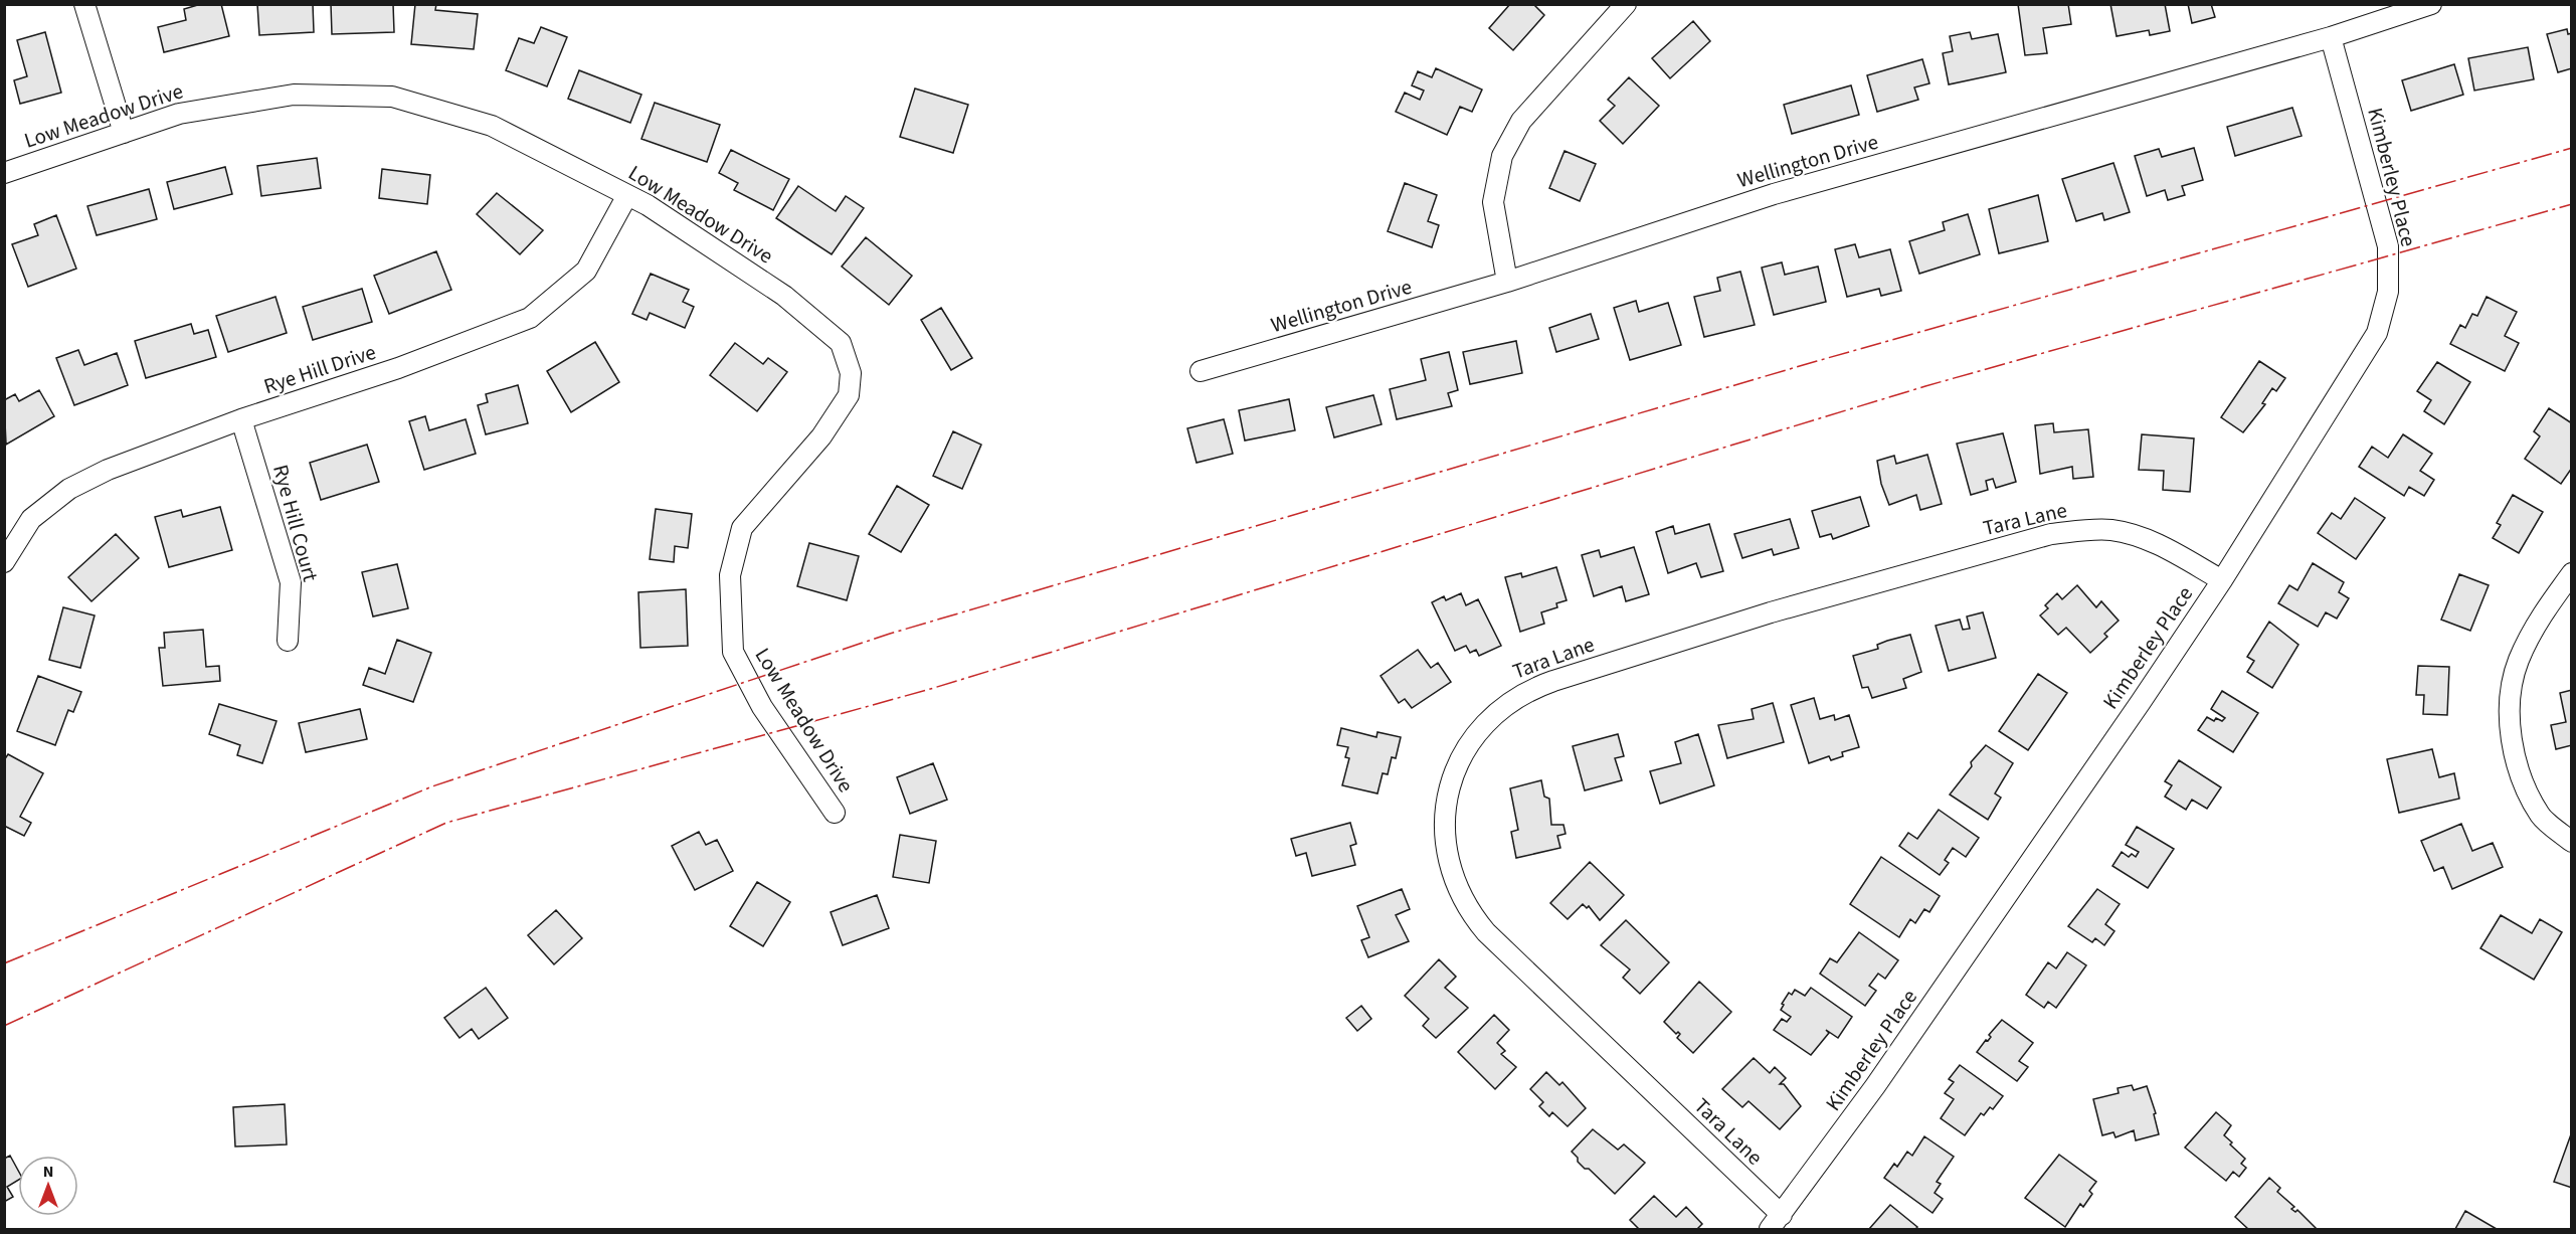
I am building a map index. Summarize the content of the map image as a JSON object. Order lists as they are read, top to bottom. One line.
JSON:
{"streets":{"street":["Low Meadow Drive","Wellington Drive","Kimberley Place","Rye Hill Drive","Tara Lane","Rye Hill Court"]},"crossings":[["Low Meadow Drive","Rye Hill Drive"],["Wellington Drive","Kimberley Place"],["Kimberley Place","Tara Lane"],["Rye Hill Drive","Rye Hill Court"]],"north":"top"}
